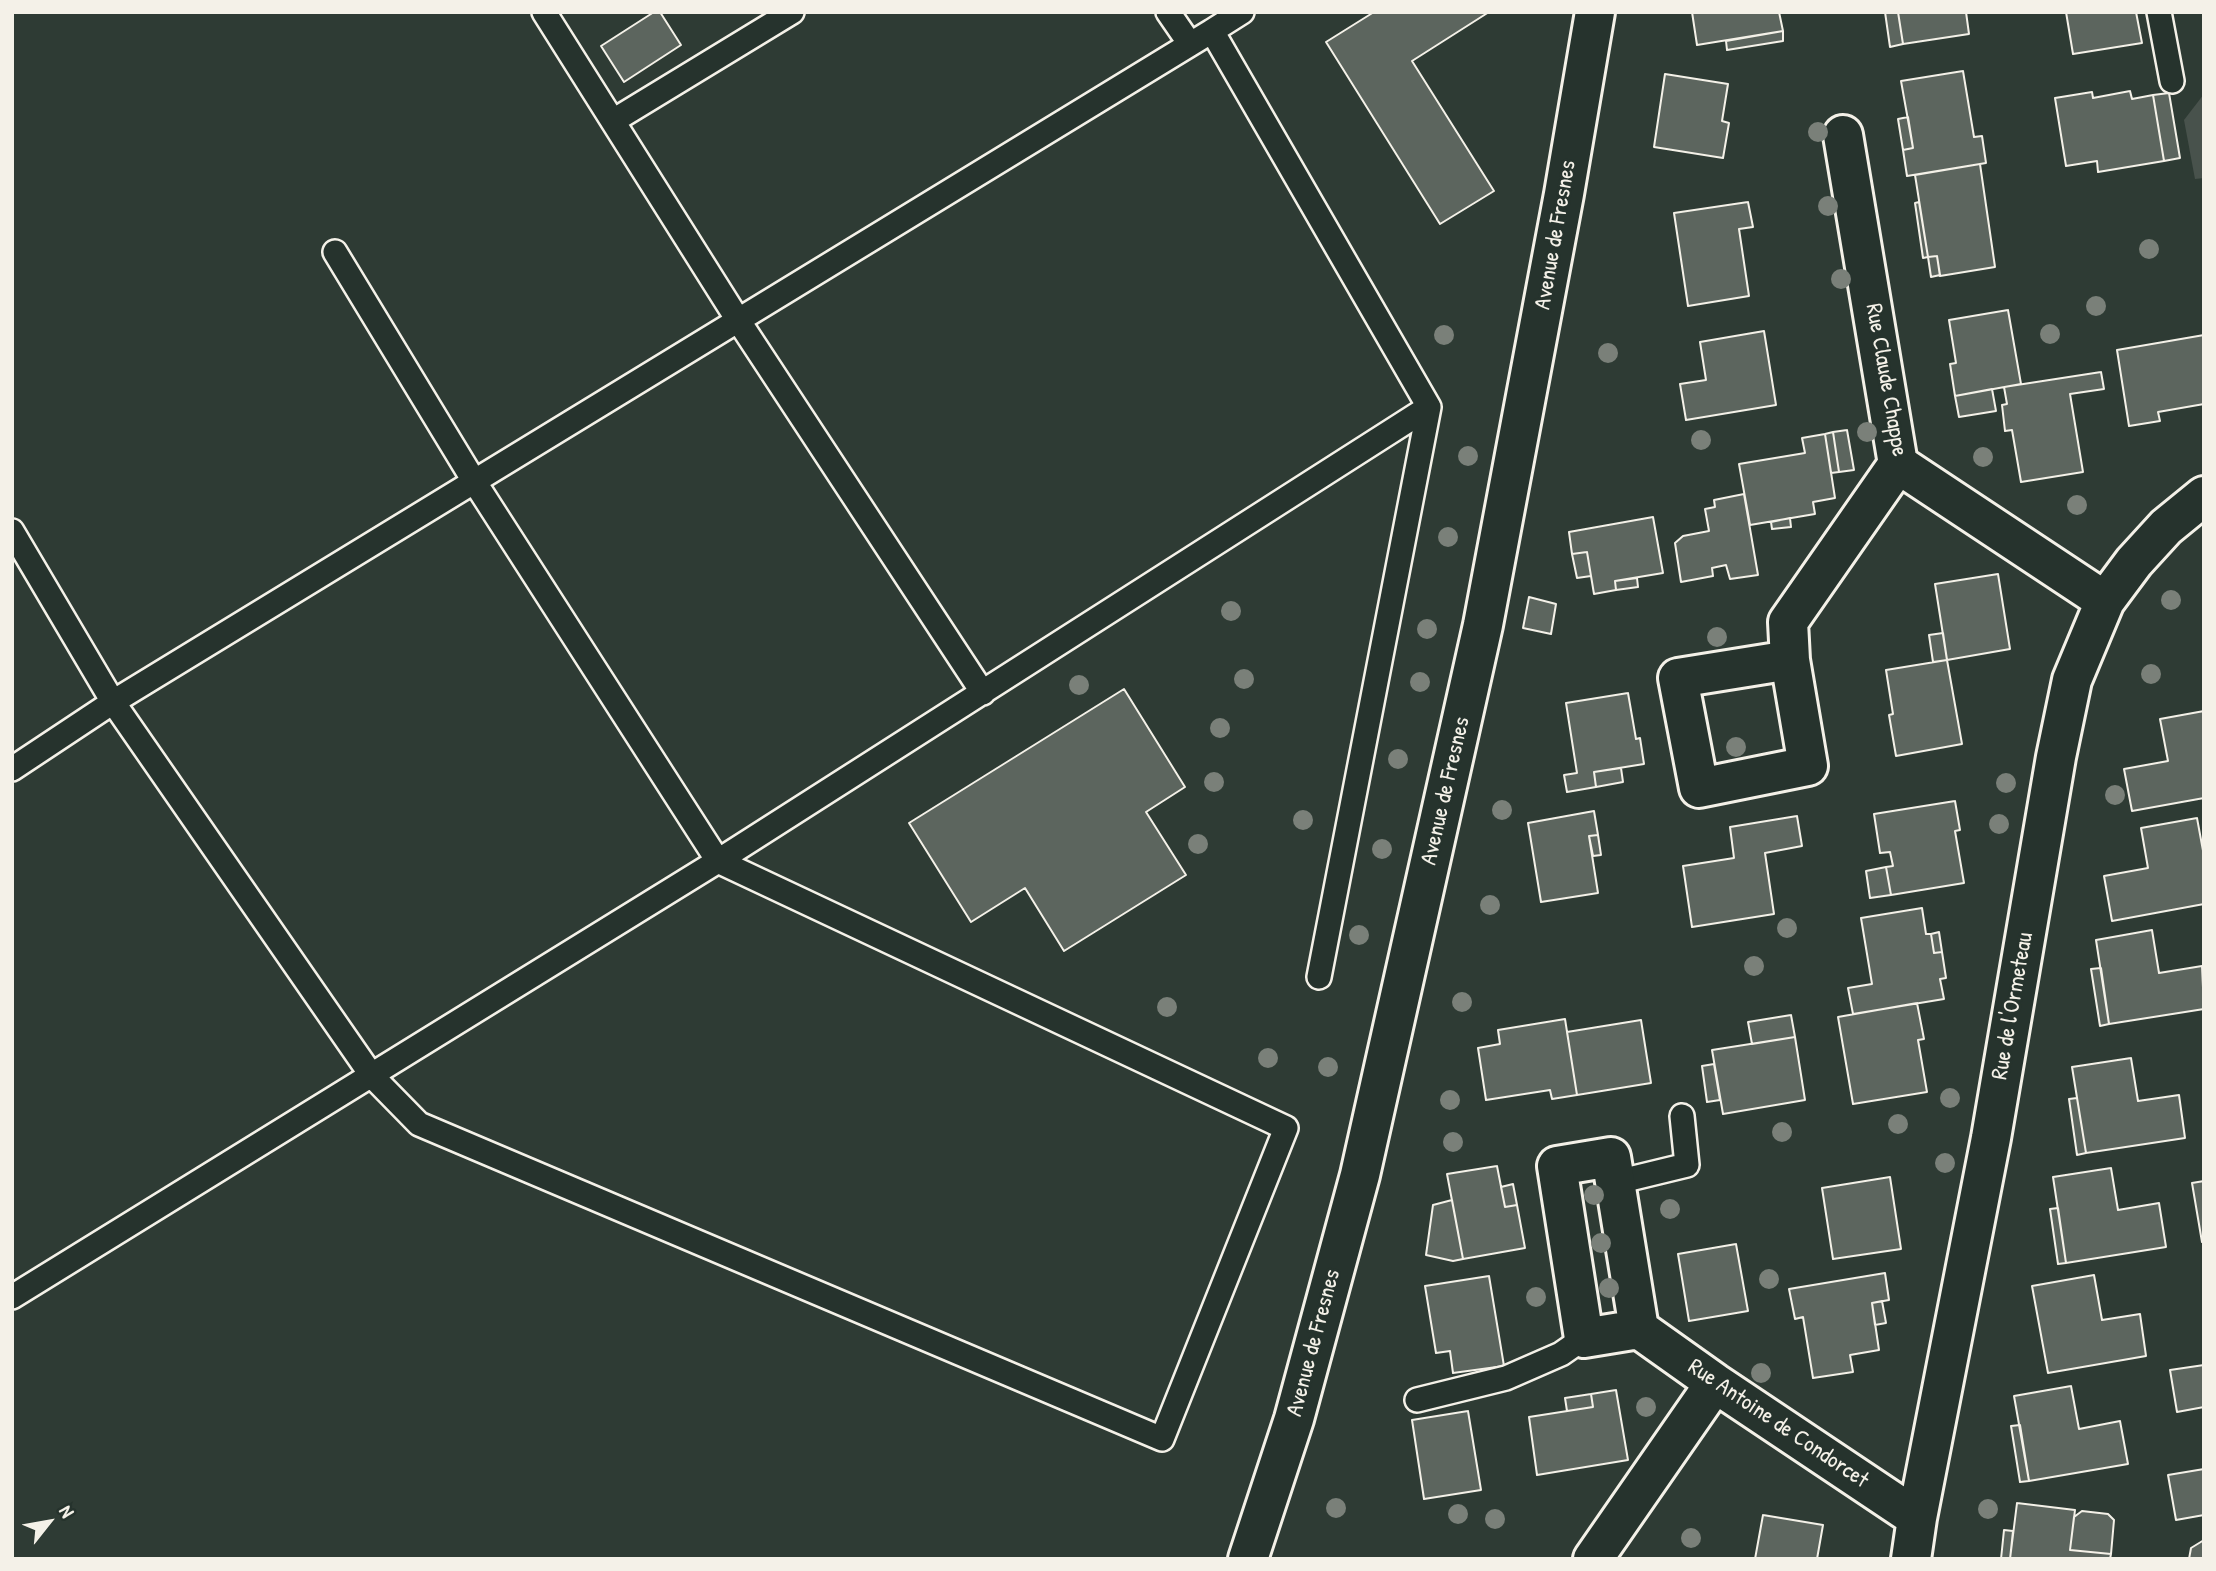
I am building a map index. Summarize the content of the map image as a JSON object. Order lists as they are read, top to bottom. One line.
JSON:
{"streets":{"street":["Avenue de Fresnes","Rue Claude Chappe","Rue de l'Ormeteau","Rue Antoine de Condorcet"]},"crossings":[["Rue Claude Chappe","Rue de l'Ormeteau"],["Rue de l'Ormeteau","Rue Antoine de Condorcet"]],"north":"top right"}
